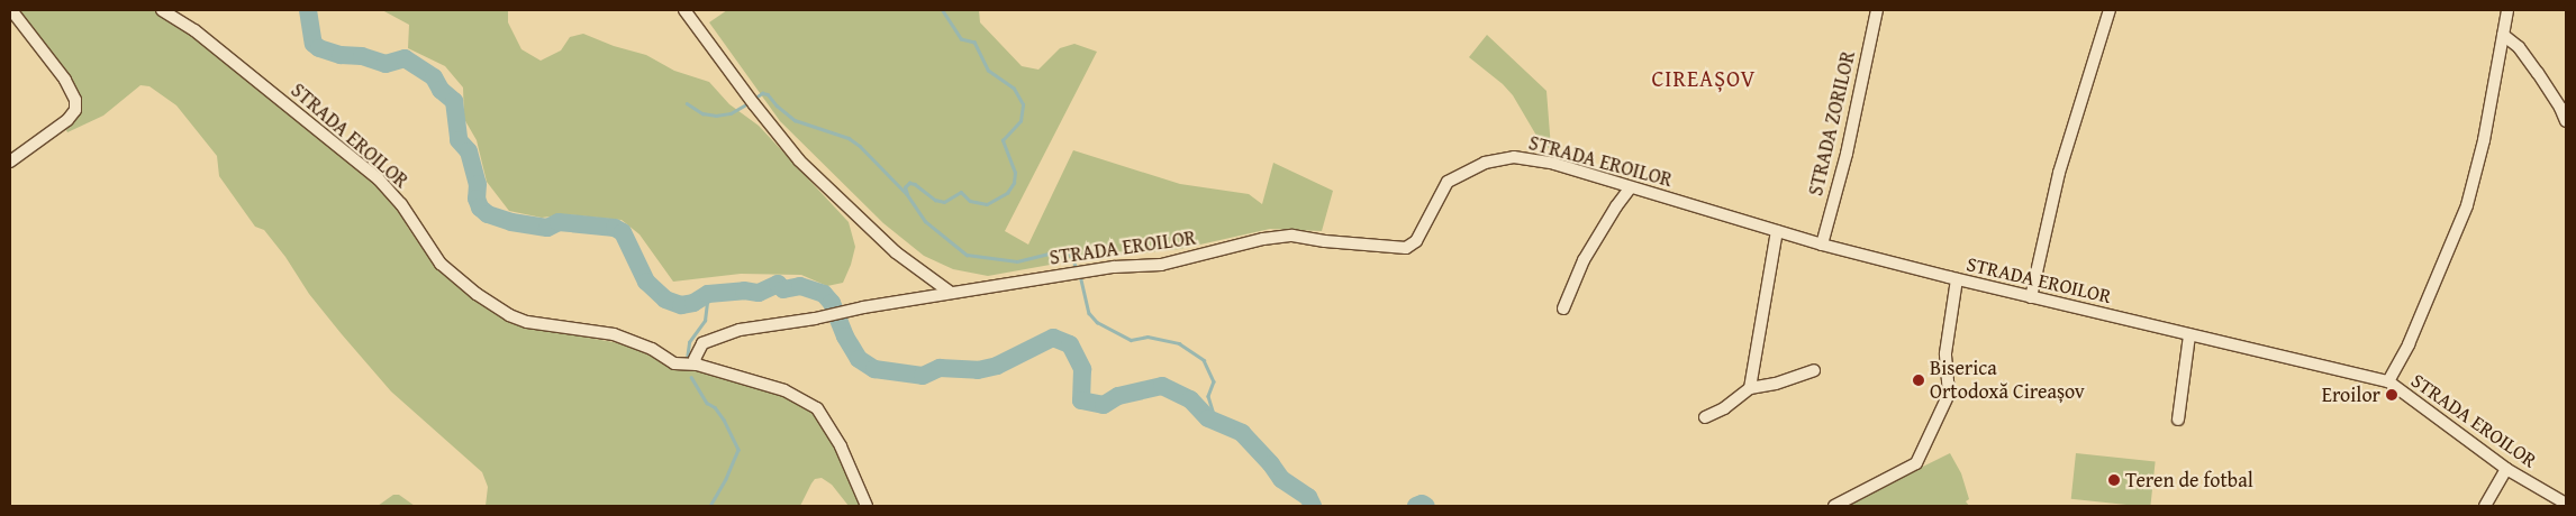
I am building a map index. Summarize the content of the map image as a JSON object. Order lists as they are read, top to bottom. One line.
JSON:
{"streets":{"street":["STRADA ZORILOR","STRADA EROILOR"]},"crossings":[["STRADA ZORILOR","STRADA EROILOR"]],"districts":["CIREAȘOV"],"places":["Biserica Ortodoxă Cireașov","Eroilor","Teren de fotbal"]}
